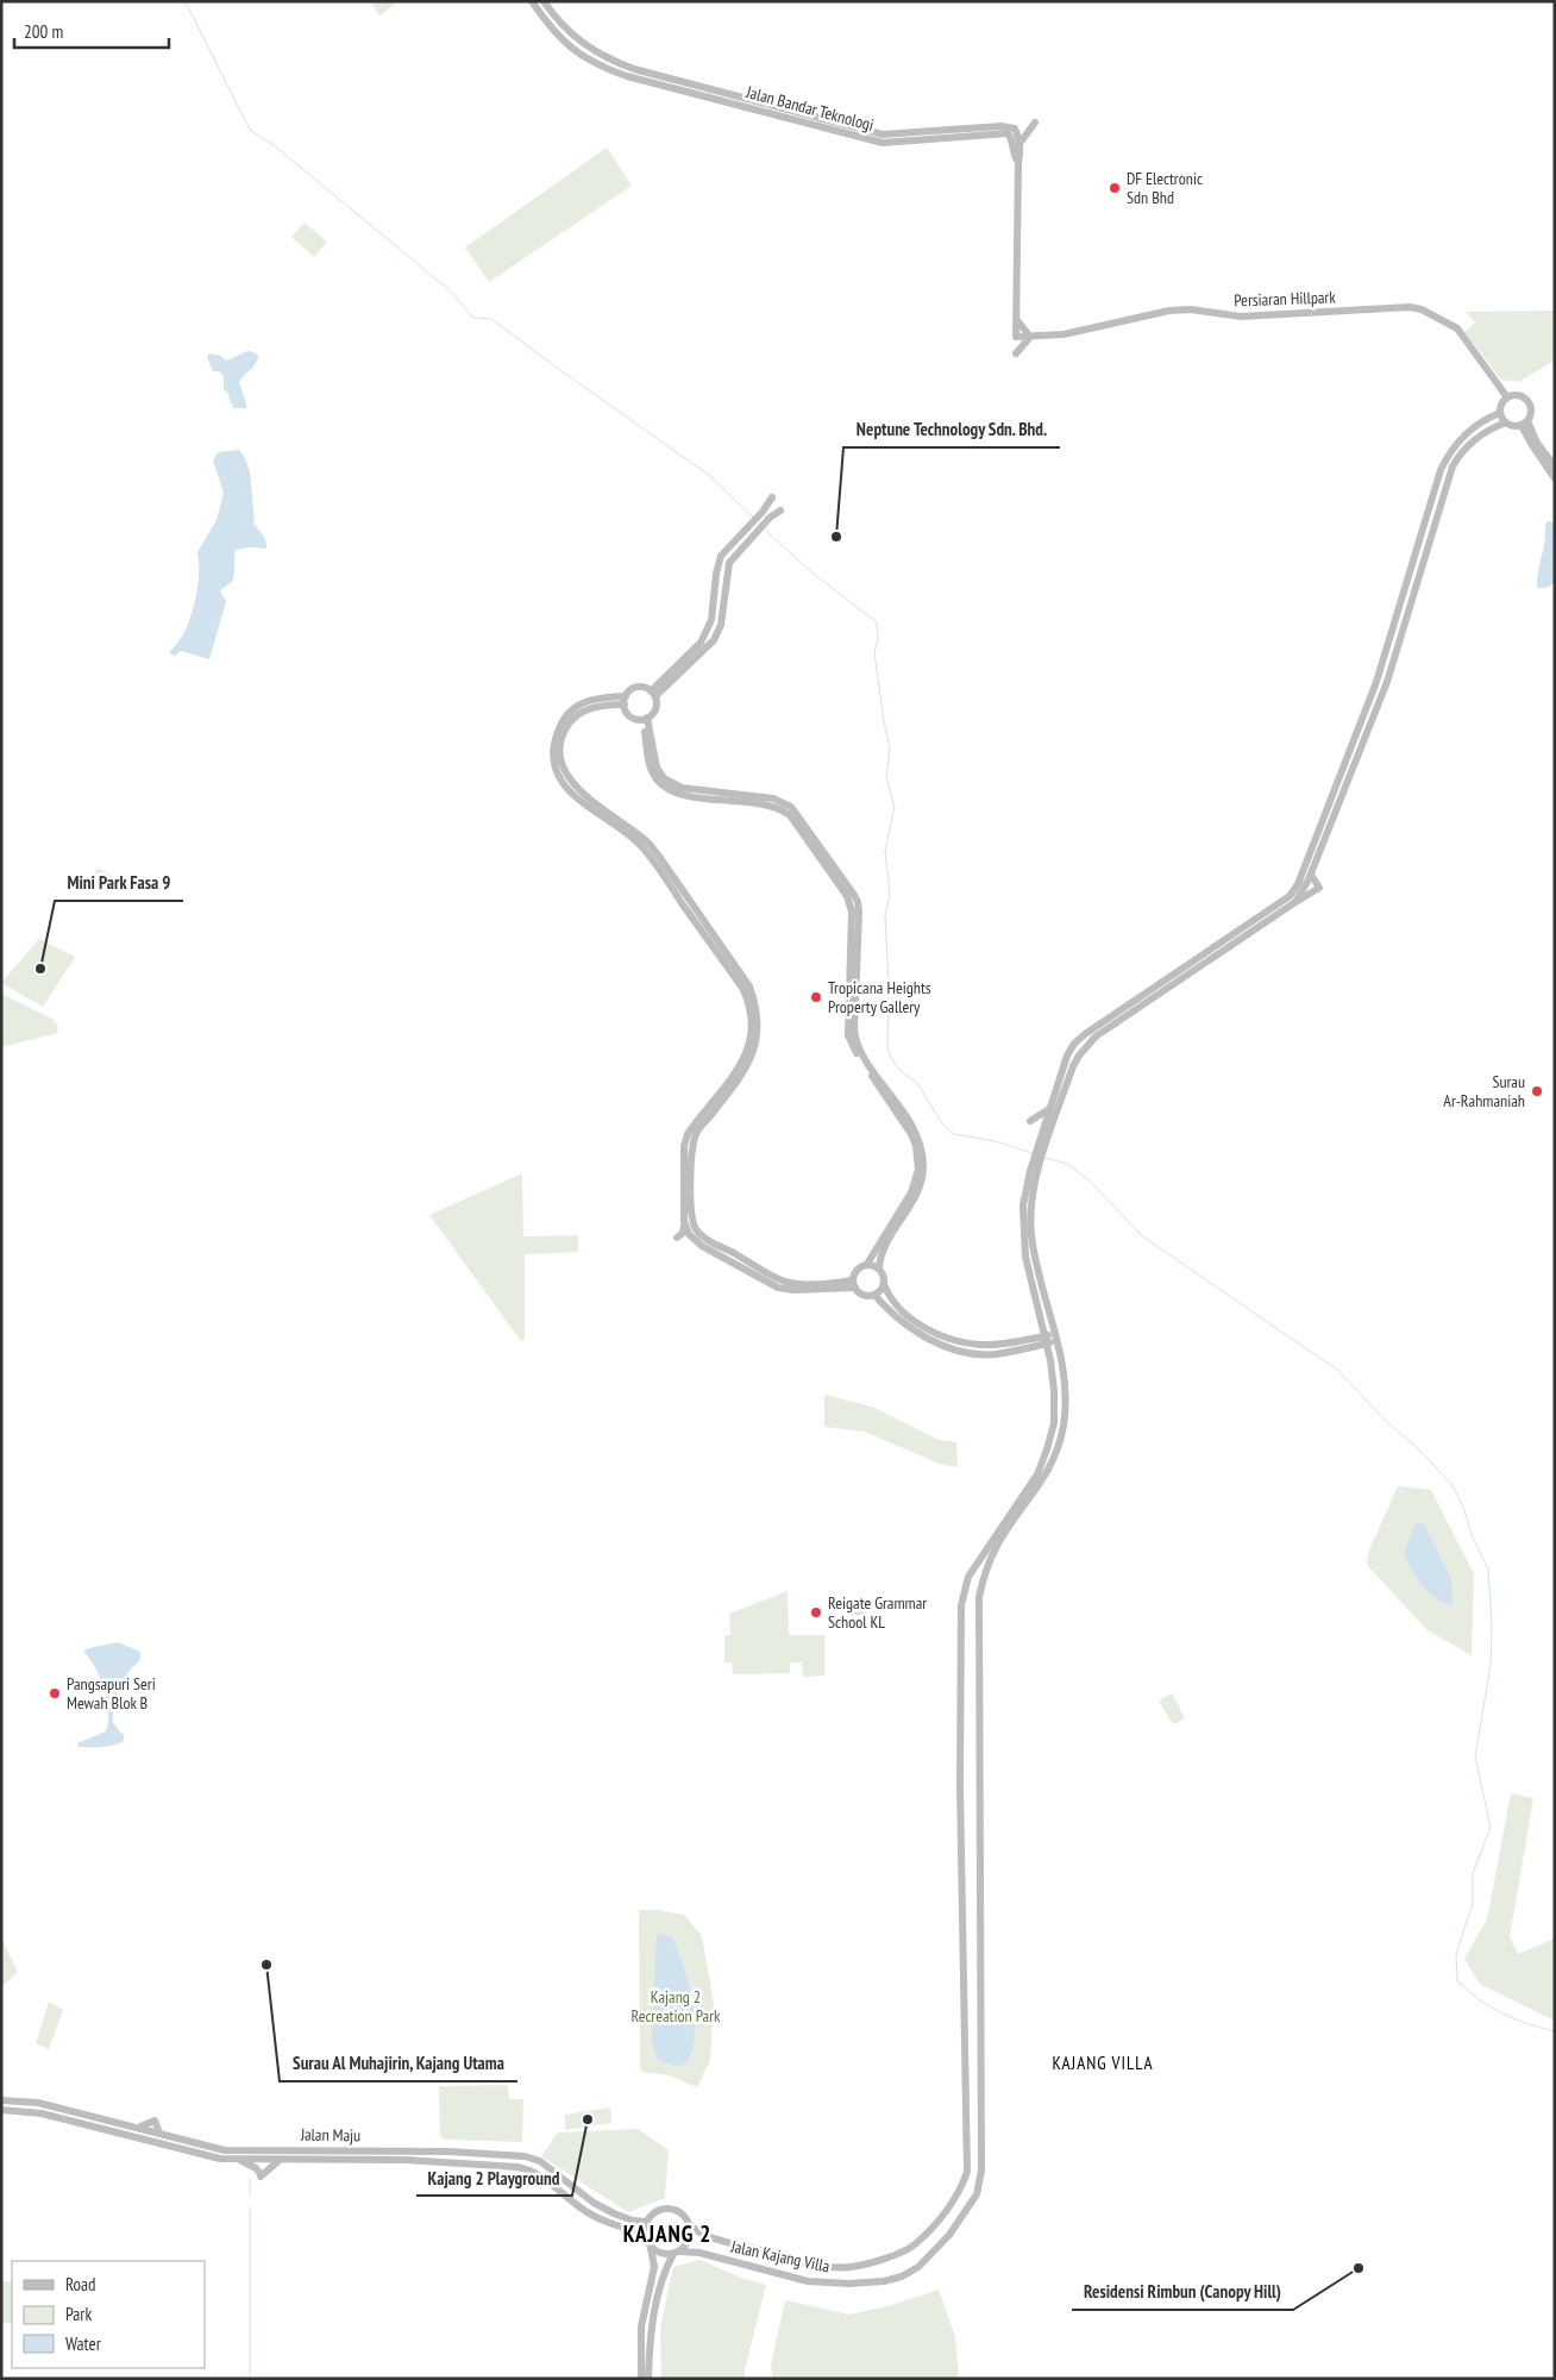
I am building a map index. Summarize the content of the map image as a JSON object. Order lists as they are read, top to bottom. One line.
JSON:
{"streets":{"street":["Jalan Bandar Teknologi","Persiaran Hillpark","Jalan Maju","Jalan Kajang Villa"]},"crossings":[["Jalan Maju","Jalan Kajang Villa"]],"districts":["KAJANG VILLA","KAJANG 2"],"parks":["Kajang 2 Recreation Park"],"places":["DF Electronic Sdn Bhd","Neptune Technology Sdn. Bhd.","Mini Park Fasa 9","Tropicana Heights Property Gallery","Surau Ar-Rahmaniah","Reigate Grammar School KL","Pangsapuri Seri Mewah Blok B","Surau Al Muhajirin, Kajang Utama","Kajang 2 Playground","Residensi Rimbun (Canopy Hill)"],"legend":["Road","Park","Water"],"scale_bar":"200 m"}
